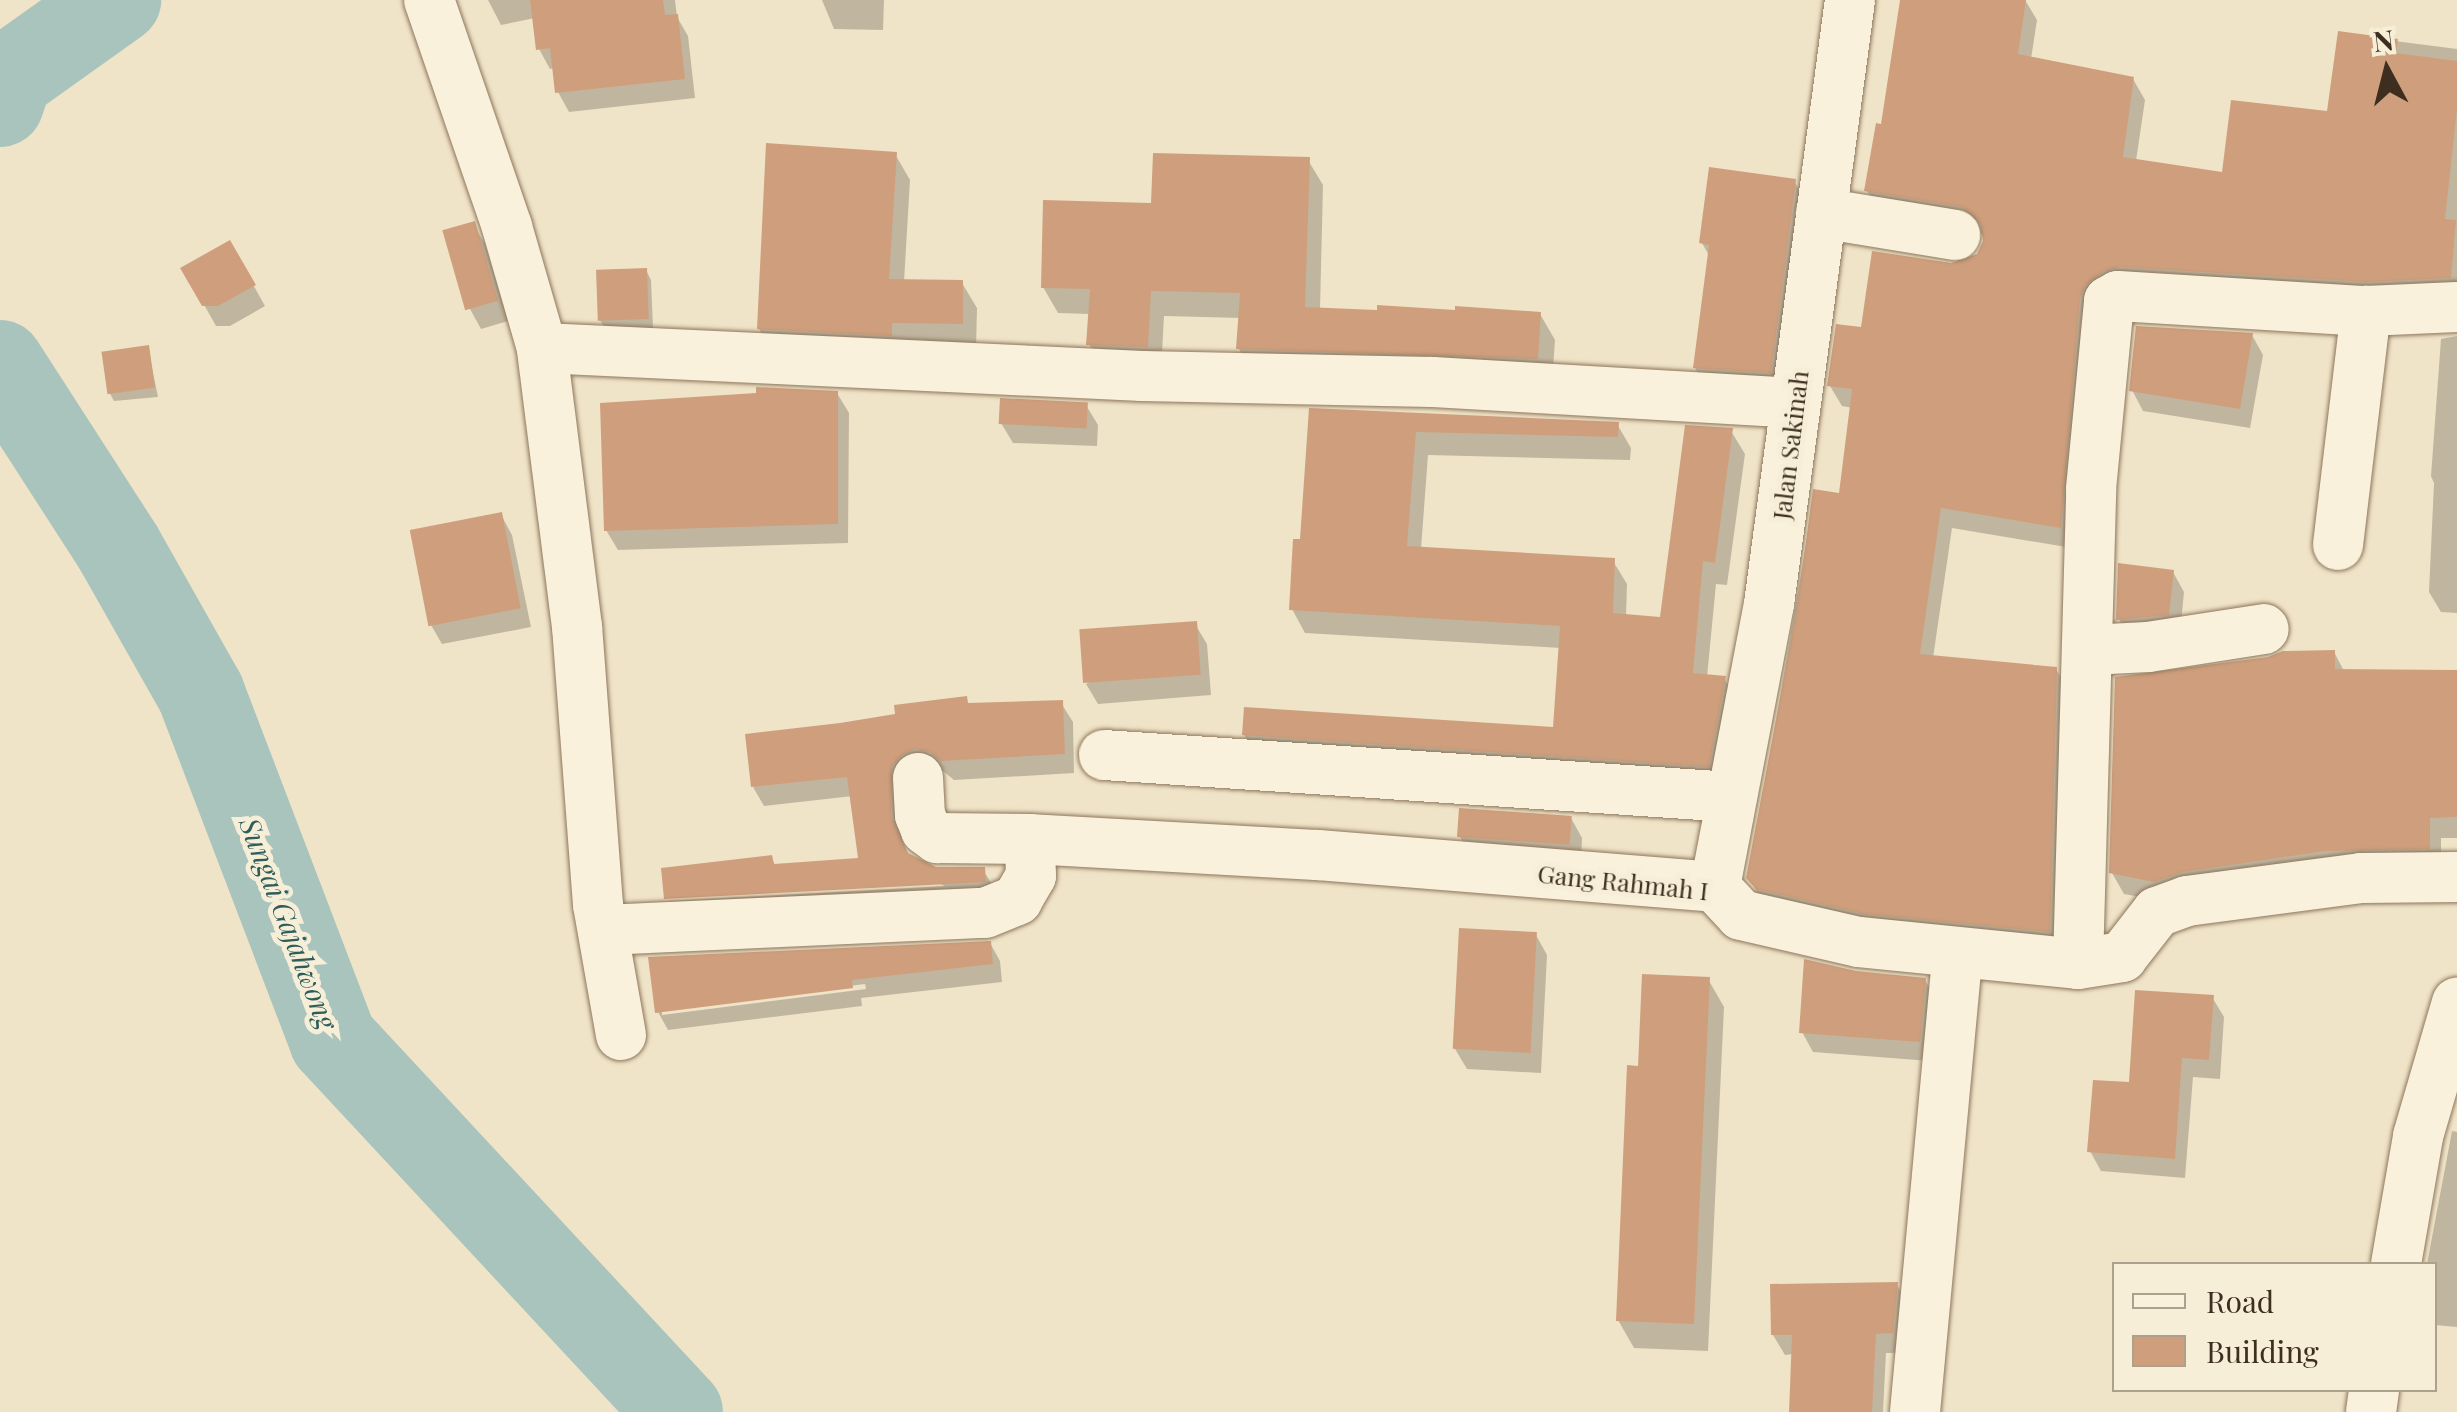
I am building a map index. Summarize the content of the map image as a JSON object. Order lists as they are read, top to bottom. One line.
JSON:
{"streets":{"street":["Jalan Sakinah","Gang Rahmah I"]},"crossings":[["Jalan Sakinah","Gang Rahmah I"]],"water":["Sungai Gajahwong"],"legend":["Road","Building"],"north":"top"}
